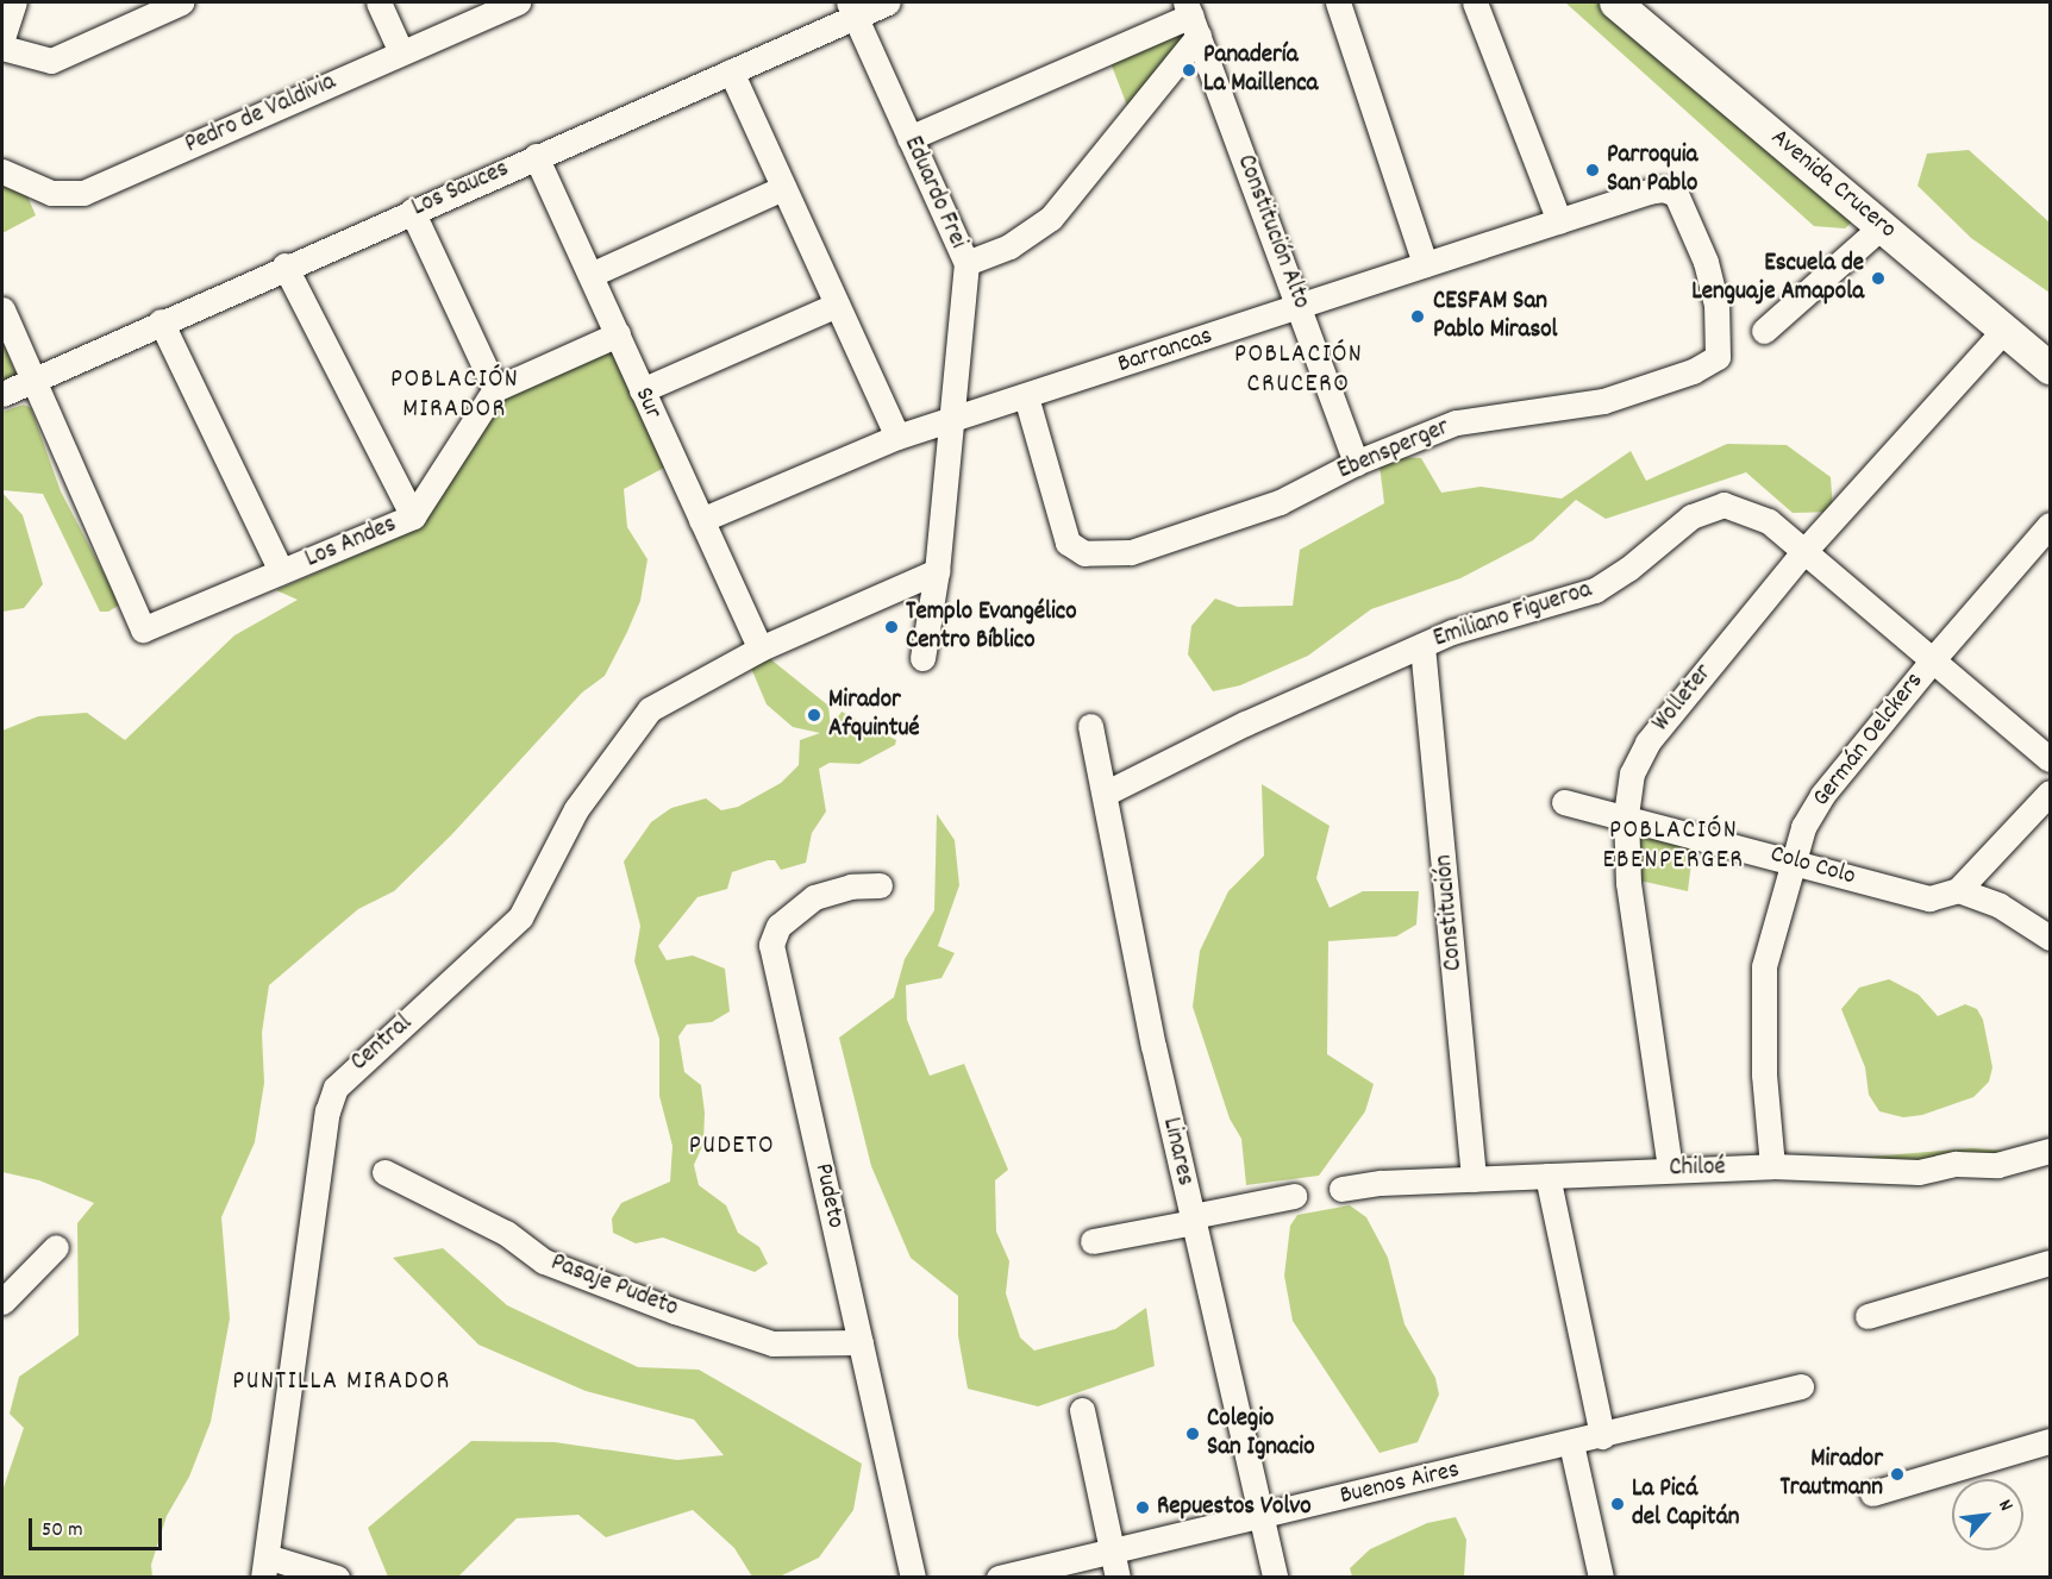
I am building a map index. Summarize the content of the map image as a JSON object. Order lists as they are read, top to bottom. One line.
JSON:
{"streets":{"main road":["Avenida Crucero"],"street":["Pedro de Valdivia","Los Sauces","Eduardo Frei","Constitución Alto","Barrancas","Sur","Ebensperger","Los Andes","Emiliano Figueroa","Wolleter","Germán Oelckers","Colo Colo","Constitución","Central","Linares","Chiloé","Pudeto","Pasaje Pudeto","Buenos Aires"]},"crossings":[["Avenida Crucero","Wolleter"],["Los Sauces","Eduardo Frei"],["Los Sauces","Sur"],["Los Sauces","Los Andes"],["Eduardo Frei","Barrancas"],["Eduardo Frei","Central"],["Constitución Alto","Barrancas"],["Constitución Alto","Ebensperger"],["Barrancas","Sur"],["Barrancas","Ebensperger"],["Sur","Central"],["Emiliano Figueroa","Wolleter"],["Emiliano Figueroa","Germán Oelckers"],["Emiliano Figueroa","Constitución"],["Emiliano Figueroa","Linares"],["Wolleter","Colo Colo"],["Wolleter","Chiloé"],["Germán Oelckers","Colo Colo"],["Germán Oelckers","Chiloé"],["Constitución","Chiloé"],["Linares","Buenos Aires"],["Pudeto","Pasaje Pudeto"]],"districts":["POBLACIÓN CRUCERO","POBLACIÓN MIRADOR","POBLACIÓN EBENPERGER","PUDETO","PUNTILLA MIRADOR"],"places":["Panadería La Maillenca","Parroquia San Pablo","Escuela de Lenguaje Amapola","CESFAM San Pablo Mirasol","Templo Evangélico Centro Bíblico","Mirador Afquintué","Colegio San Ignacio","Mirador Trautmann","La Picá del Capitán","Repuestos Volvo"],"scale_bar":"50 m","north":"top right"}
